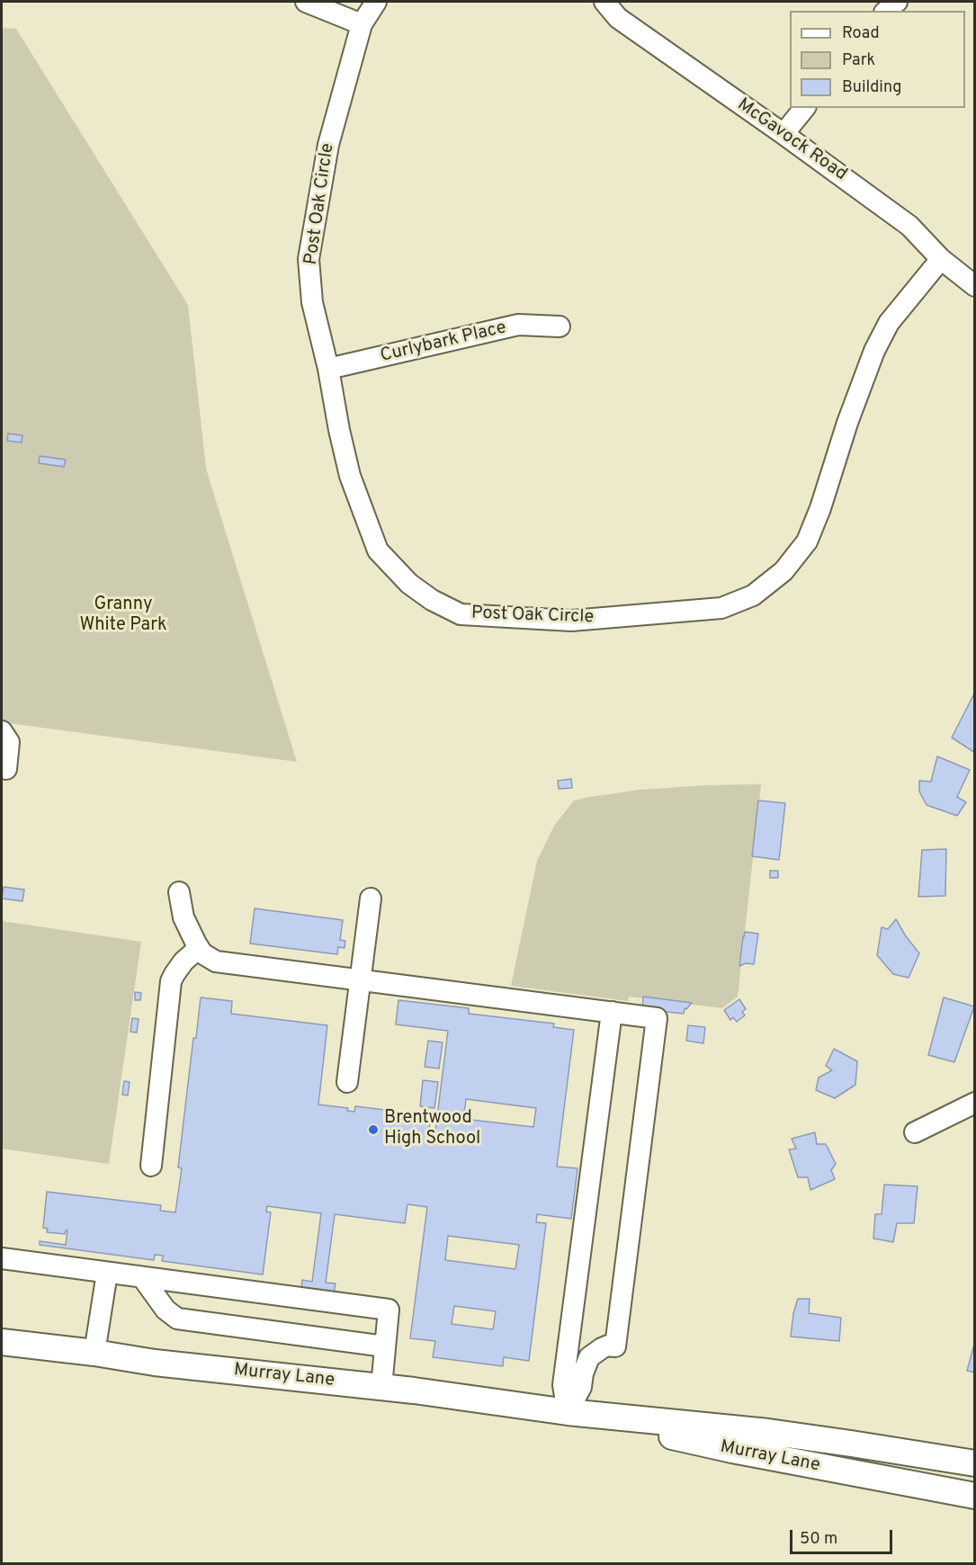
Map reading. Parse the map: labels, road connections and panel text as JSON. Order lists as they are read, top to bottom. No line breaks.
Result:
{"streets":{"main road":["Murray Lane"],"street":["McGavock Road","Post Oak Circle","Curlybark Place"]},"crossings":[["McGavock Road","Post Oak Circle"],["Post Oak Circle","Curlybark Place"]],"parks":["Granny White Park"],"places":["Brentwood High School"],"legend":["Road","Park","Building"],"scale_bar":"50 m"}
